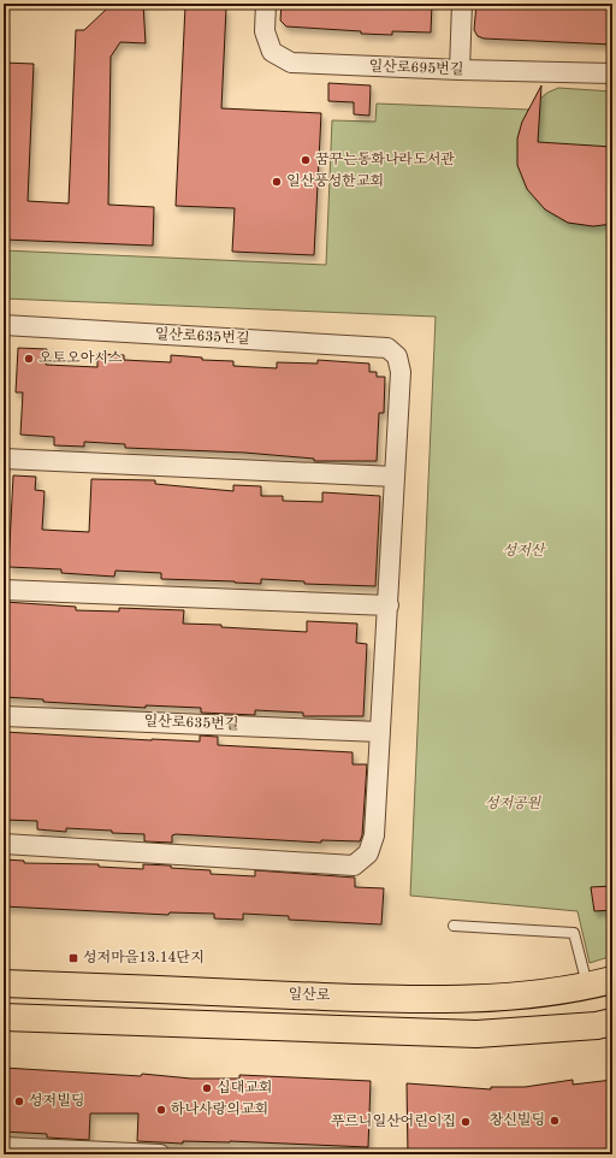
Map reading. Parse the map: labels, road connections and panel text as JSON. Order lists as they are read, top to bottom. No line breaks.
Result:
{"streets":{"main road":["일산로"],"street":["일산로695번길","일산로635번길"]},"parks":["성저산","성저공원"],"places":{"other":["꿈꾸는동화나라도서관","일산풍성한교회","오토오아시스","십대교회","성저빌딩","하나사랑의교회","창신빌딩","푸르니일산어린이집"],"transit":["성저마을13.14단지"]}}
